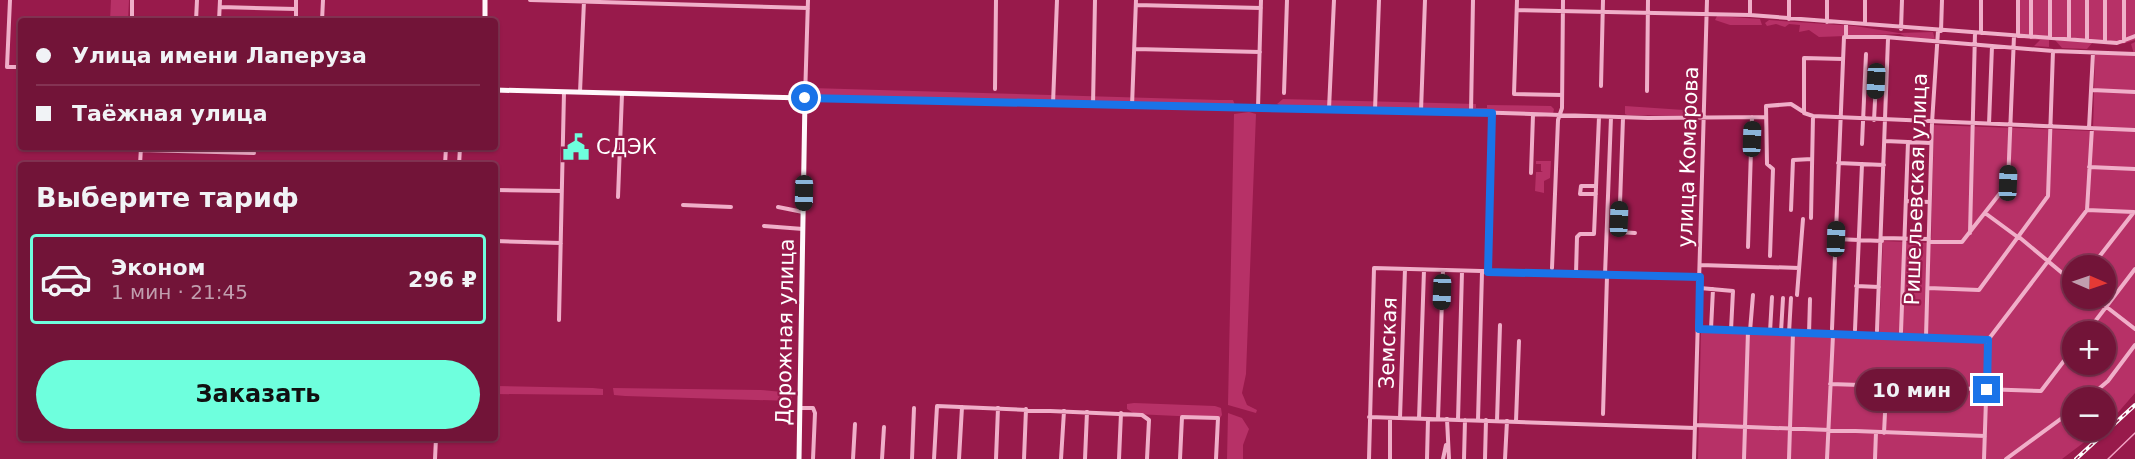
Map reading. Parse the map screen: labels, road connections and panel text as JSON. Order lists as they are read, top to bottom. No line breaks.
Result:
{"streets":{"main road":["Дорожная улица"],"street":["улица Комарова","Ришельевская улица","Земская"]},"places":{"public building":["СДЭК"]},"north":"right","page":{"banner":["Улица имени Лаперуза","Таёжная улица"],"heading":"Выберите тариф","list":[{"name":"Эконом","note":"1 мин · 21:45","value":"296 ₽"}],"map_buttons":["+","−"],"buttons":"Заказать","bubble":"10 мин"}}
